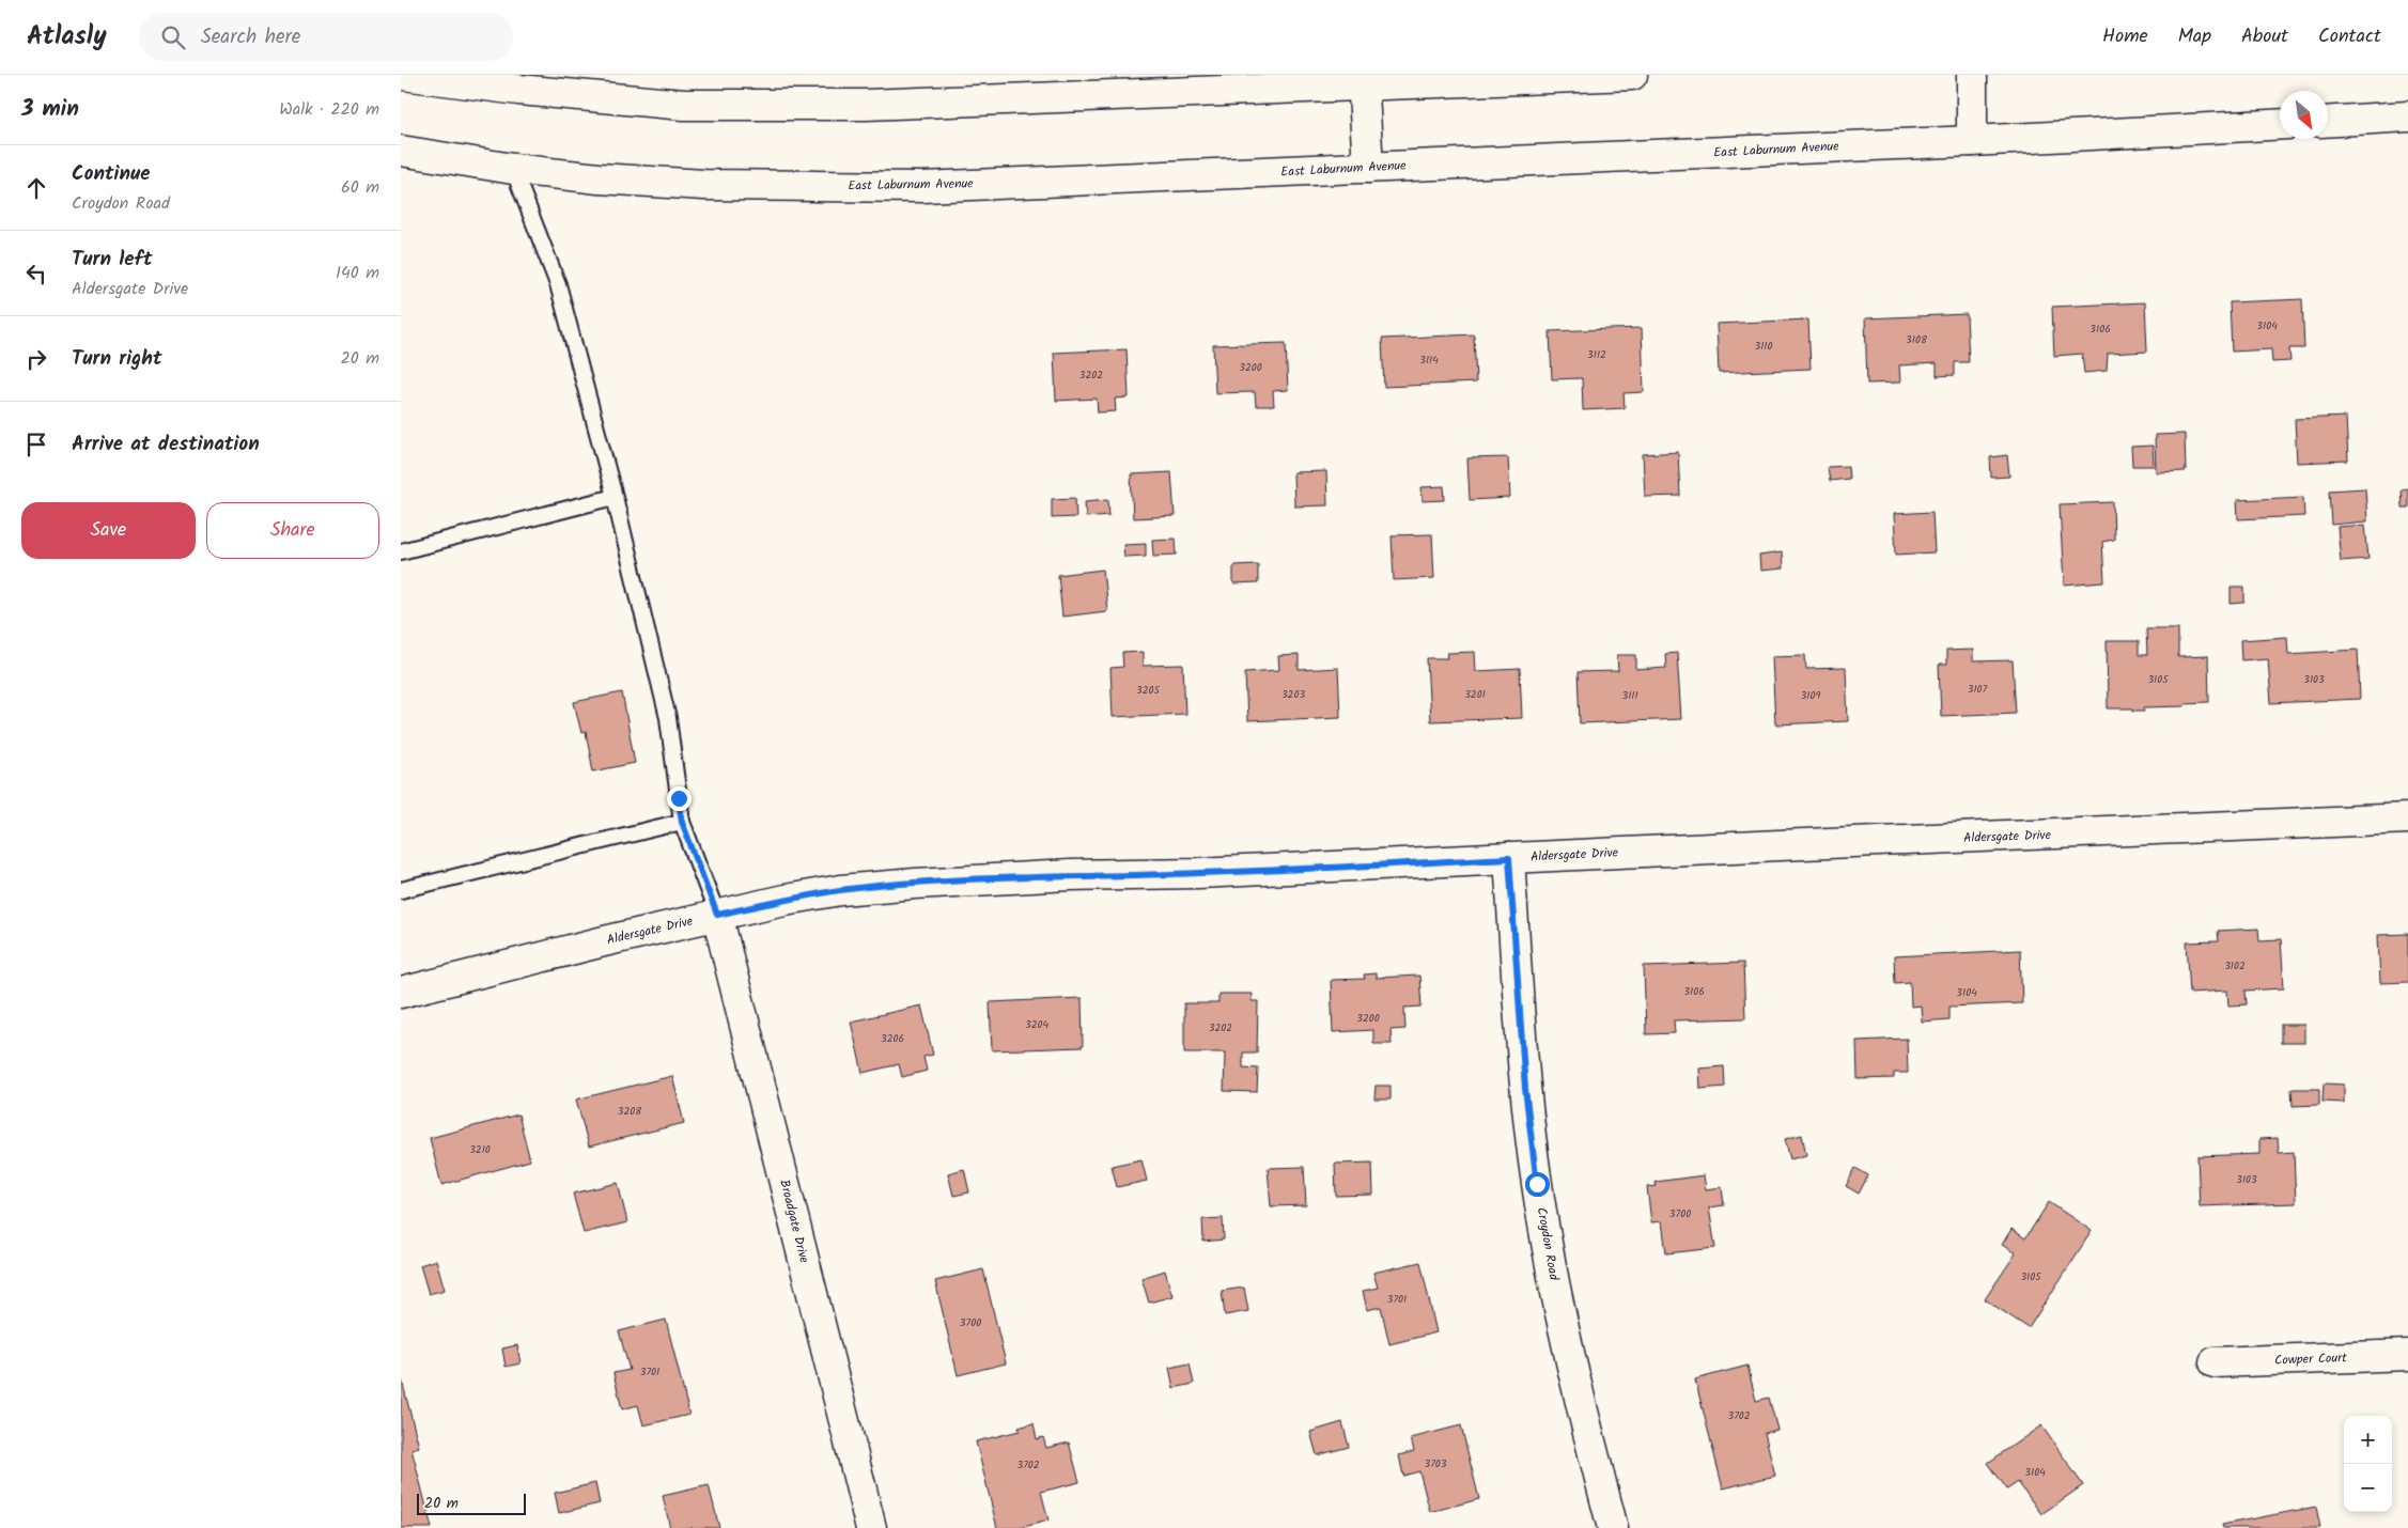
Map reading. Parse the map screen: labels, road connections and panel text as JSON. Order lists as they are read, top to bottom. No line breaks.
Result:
{"streets":{"street":["East Laburnum Avenue","Aldersgate Drive","Broadgate Drive","Croydon Road","Cowper Court"]},"crossings":[["Aldersgate Drive","Broadgate Drive"],["Aldersgate Drive","Croydon Road"]],"house_numbers":["3104","3106","3108","3110","3112","3114","3200","3202","3105","3103","3107","3205","3203","3201","3111","3109","3102","3106","3104","3200","3204","3202","3206","3208","3210","3103","3700","3105","3701","3700","3701","3702","3703","3702","3104"],"scale_bar":"20 m","north":"bottom right","page":{"header":"Atlasly","search":"Search here","nav":["Home","Map","About","Contact"],"heading":["3 min","Walk · 220 m"],"list":[["Continue","Croydon Road","60 m"],["Turn left","Aldersgate Drive","140 m"],["Turn right","20 m"],"Arrive at destination"],"buttons":["Save","Share"],"map_buttons":["+","−"],"scale":"20 m"}}
